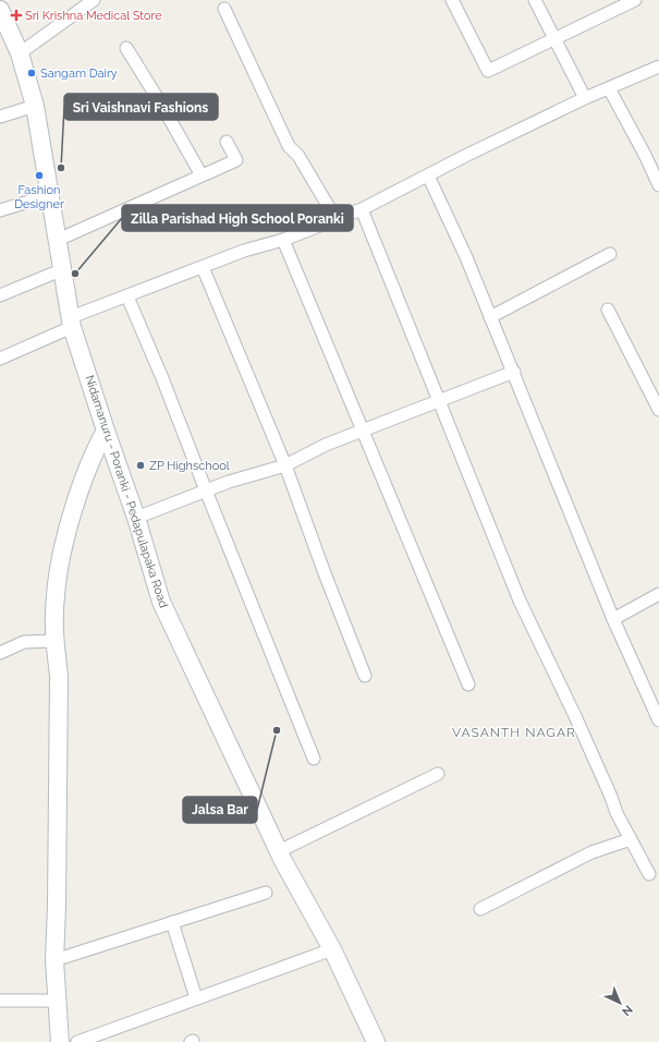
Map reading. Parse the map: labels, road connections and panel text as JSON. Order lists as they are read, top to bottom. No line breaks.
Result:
{"streets":{"main road":["Nidamanuru - Poranki - Pedapulapaka Road"]},"districts":["VASANTH NAGAR"],"places":{"health":["Sri Krishna Medical Store"],"other":["Sangam Dairy","Sri Vaishnavi Fashions","Fashion Designer","Zilla Parishad High School Poranki","ZP Highschool","Jalsa Bar"]},"north":"bottom right"}
